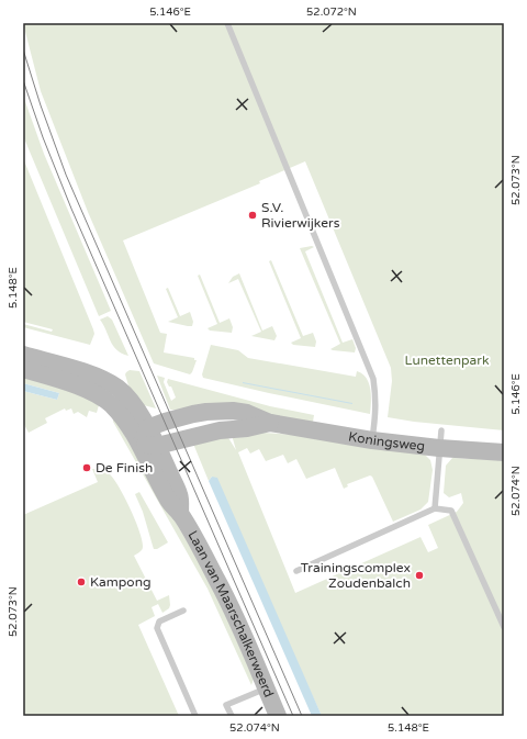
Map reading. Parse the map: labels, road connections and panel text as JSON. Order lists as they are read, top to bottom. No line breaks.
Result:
{"streets":{"main road":["Koningsweg","Laan van Maarschalkerweerd"]},"crossings":[["Koningsweg","Laan van Maarschalkerweerd"]],"parks":["Lunettenpark"],"places":["S.V. Rivierwijkers","De Finish","Trainingscomplex Zoudenbalch","Kampong"],"coordinates":["5.146°E","52.072°N","52.073°N","5.148°E","52.074°N"]}
